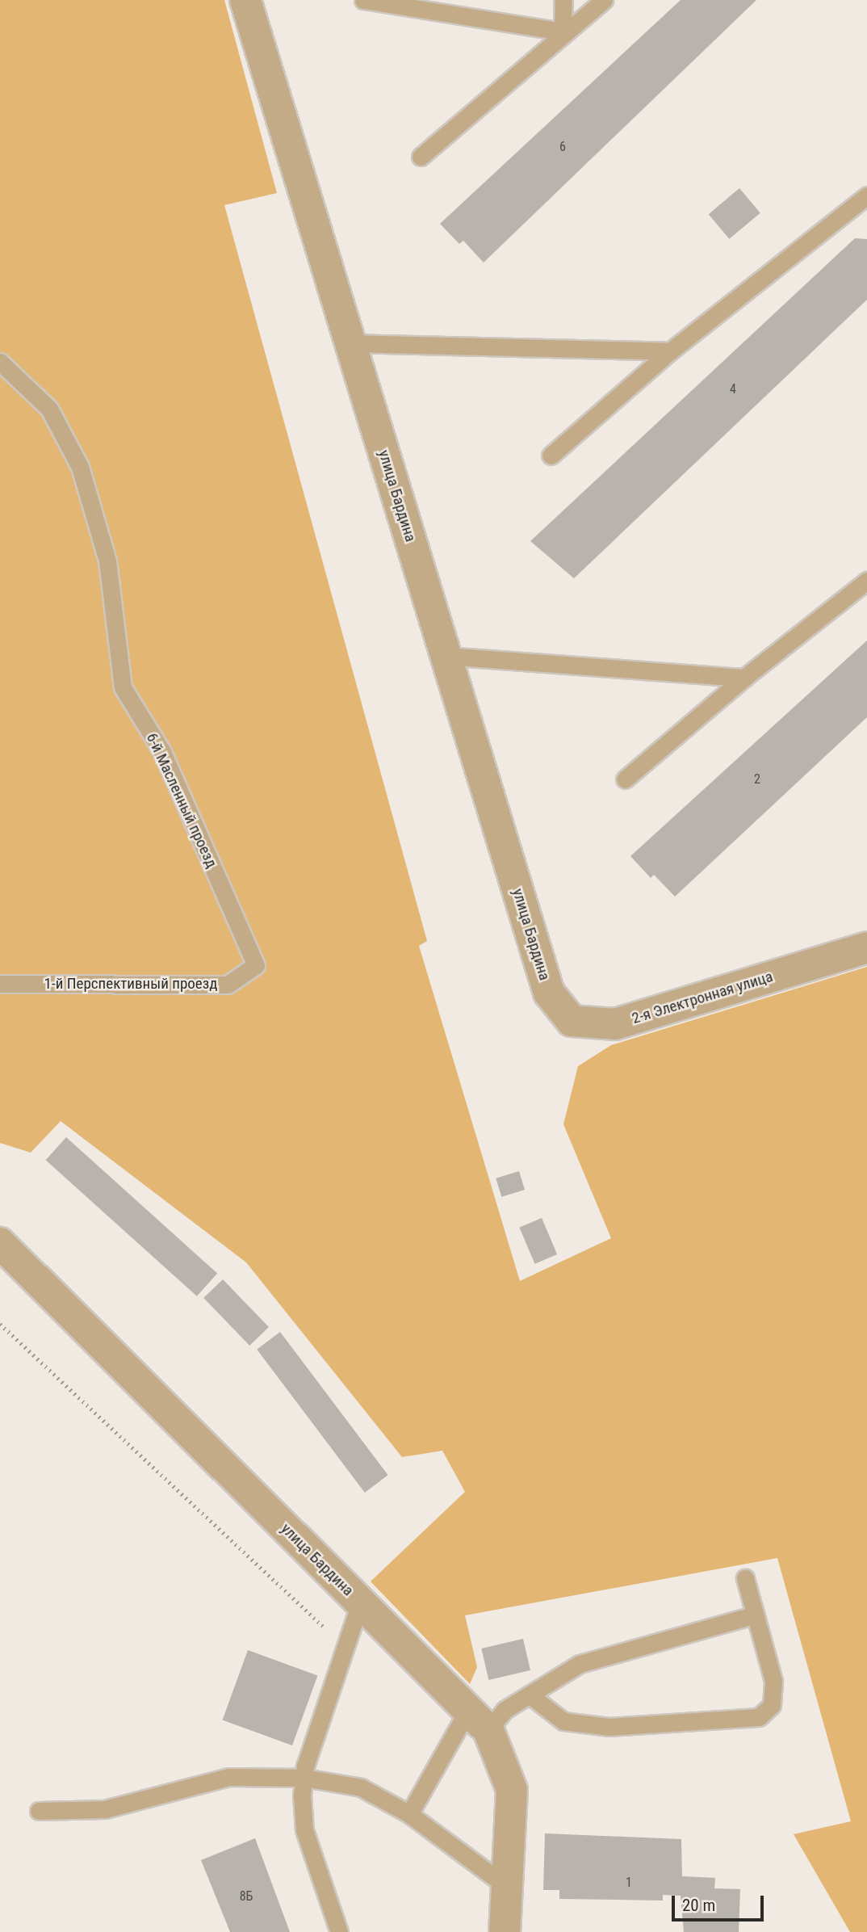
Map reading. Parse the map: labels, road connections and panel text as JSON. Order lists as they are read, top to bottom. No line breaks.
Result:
{"streets":{"street":["улица Бардина","2-я Электронная улица"],"lane":["6-й Масленный проезд","1-й Перспективный проезд"]},"crossings":[["улица Бардина","2-я Электронная улица"],["6-й Масленный проезд","1-й Перспективный проезд"]],"house_numbers":["6","4","2","1","8Б"],"scale_bar":"20 m"}
